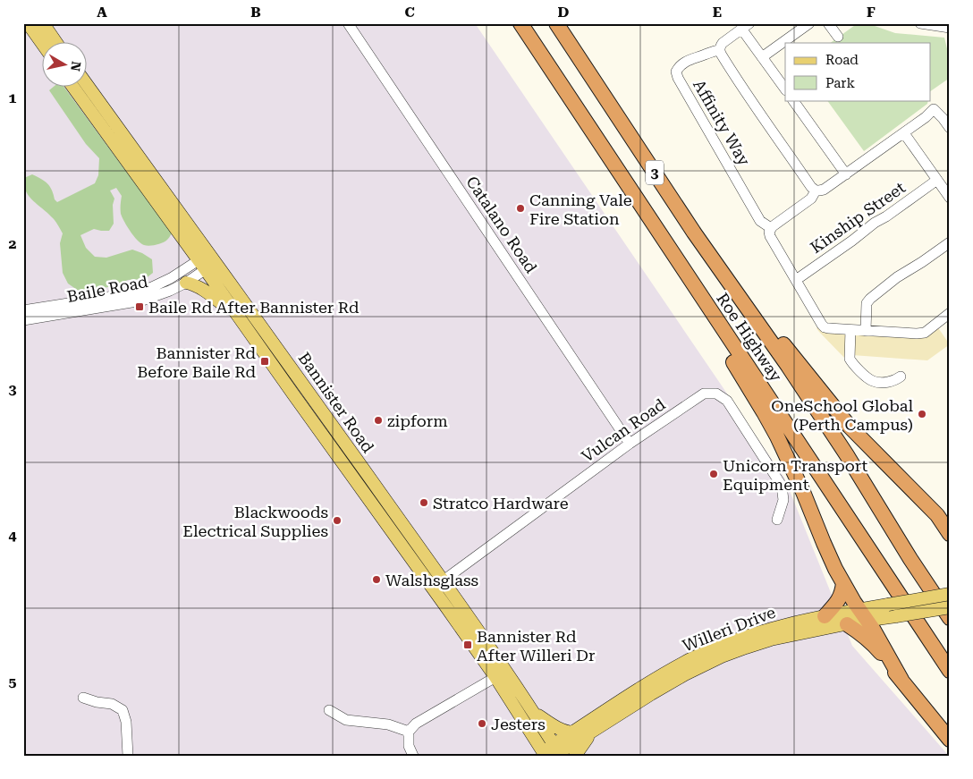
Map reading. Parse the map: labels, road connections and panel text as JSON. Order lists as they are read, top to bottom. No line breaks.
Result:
{"streets":{"highway":["3","Roe Highway"],"main road":["Bannister Road","Willeri Drive"],"street":["Affinity Way","Kinship Street","Catalano Road","Baile Road","Vulcan Road"]},"crossings":[["Catalano Road","Vulcan Road"],["Baile Road","Bannister Road"],["Bannister Road","Vulcan Road"],["Bannister Road","Willeri Drive"]],"places":{"other":["Canning Vale Fire Station","OneSchool Global (Perth Campus)","zipform","Unicorn Transport Equipment","Stratco Hardware","Blackwoods Electrical Supplies","Walshsglass","Jesters"],"transit":["Baile Rd After Bannister Rd","Bannister Rd Before Baile Rd","Bannister Rd After Willeri Dr"]},"legend":["Road","Park"],"north":"right","grid":{"columns":["A","B","C","D","E","F"],"rows":["1","2","3","4","5"]}}
